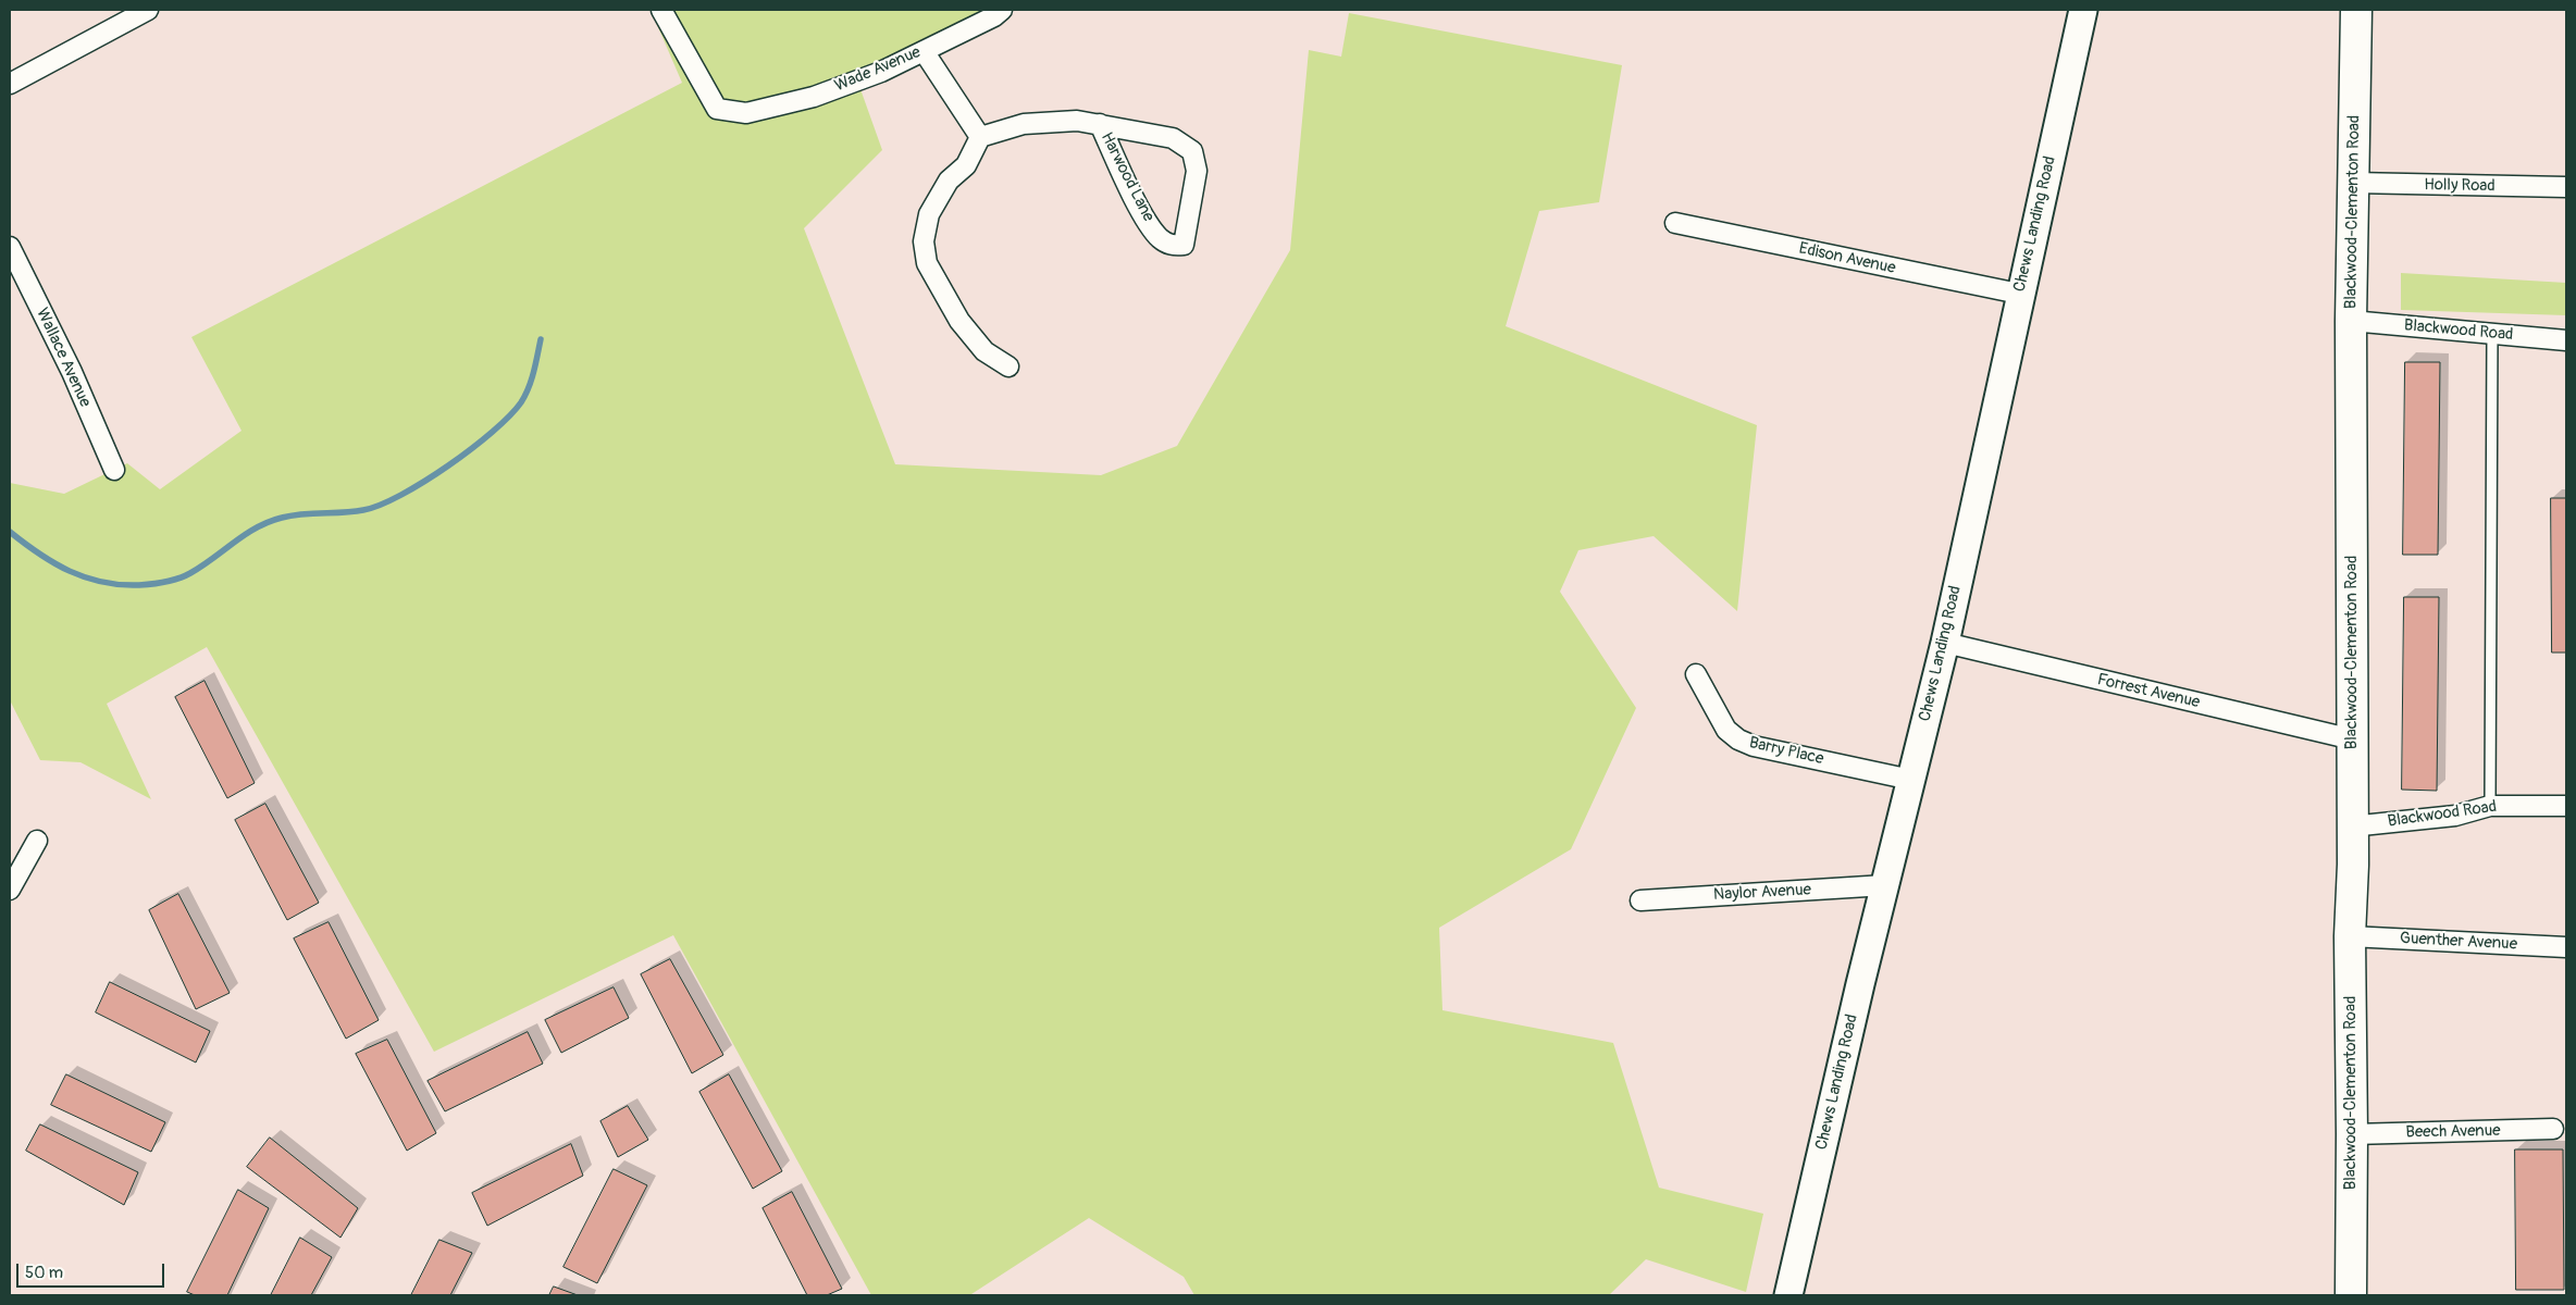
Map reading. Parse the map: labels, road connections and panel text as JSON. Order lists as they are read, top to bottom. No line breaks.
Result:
{"streets":{"main road":["Blackwood-Clementon Road"],"street":["Wade Avenue","Harwood Lane","Holly Road","Chews Landing Road","Edison Avenue","Blackwood Road","Wallace Avenue","Forrest Avenue","Barry Place","Naylor Avenue","Guenther Avenue","Beech Avenue"]},"crossings":[["Holly Road","Blackwood-Clementon Road"],["Blackwood-Clementon Road","Blackwood Road"],["Blackwood-Clementon Road","Forrest Avenue"],["Blackwood-Clementon Road","Guenther Avenue"],["Blackwood-Clementon Road","Beech Avenue"],["Chews Landing Road","Edison Avenue"],["Chews Landing Road","Forrest Avenue"],["Chews Landing Road","Barry Place"],["Chews Landing Road","Naylor Avenue"]],"scale_bar":"50 m"}
